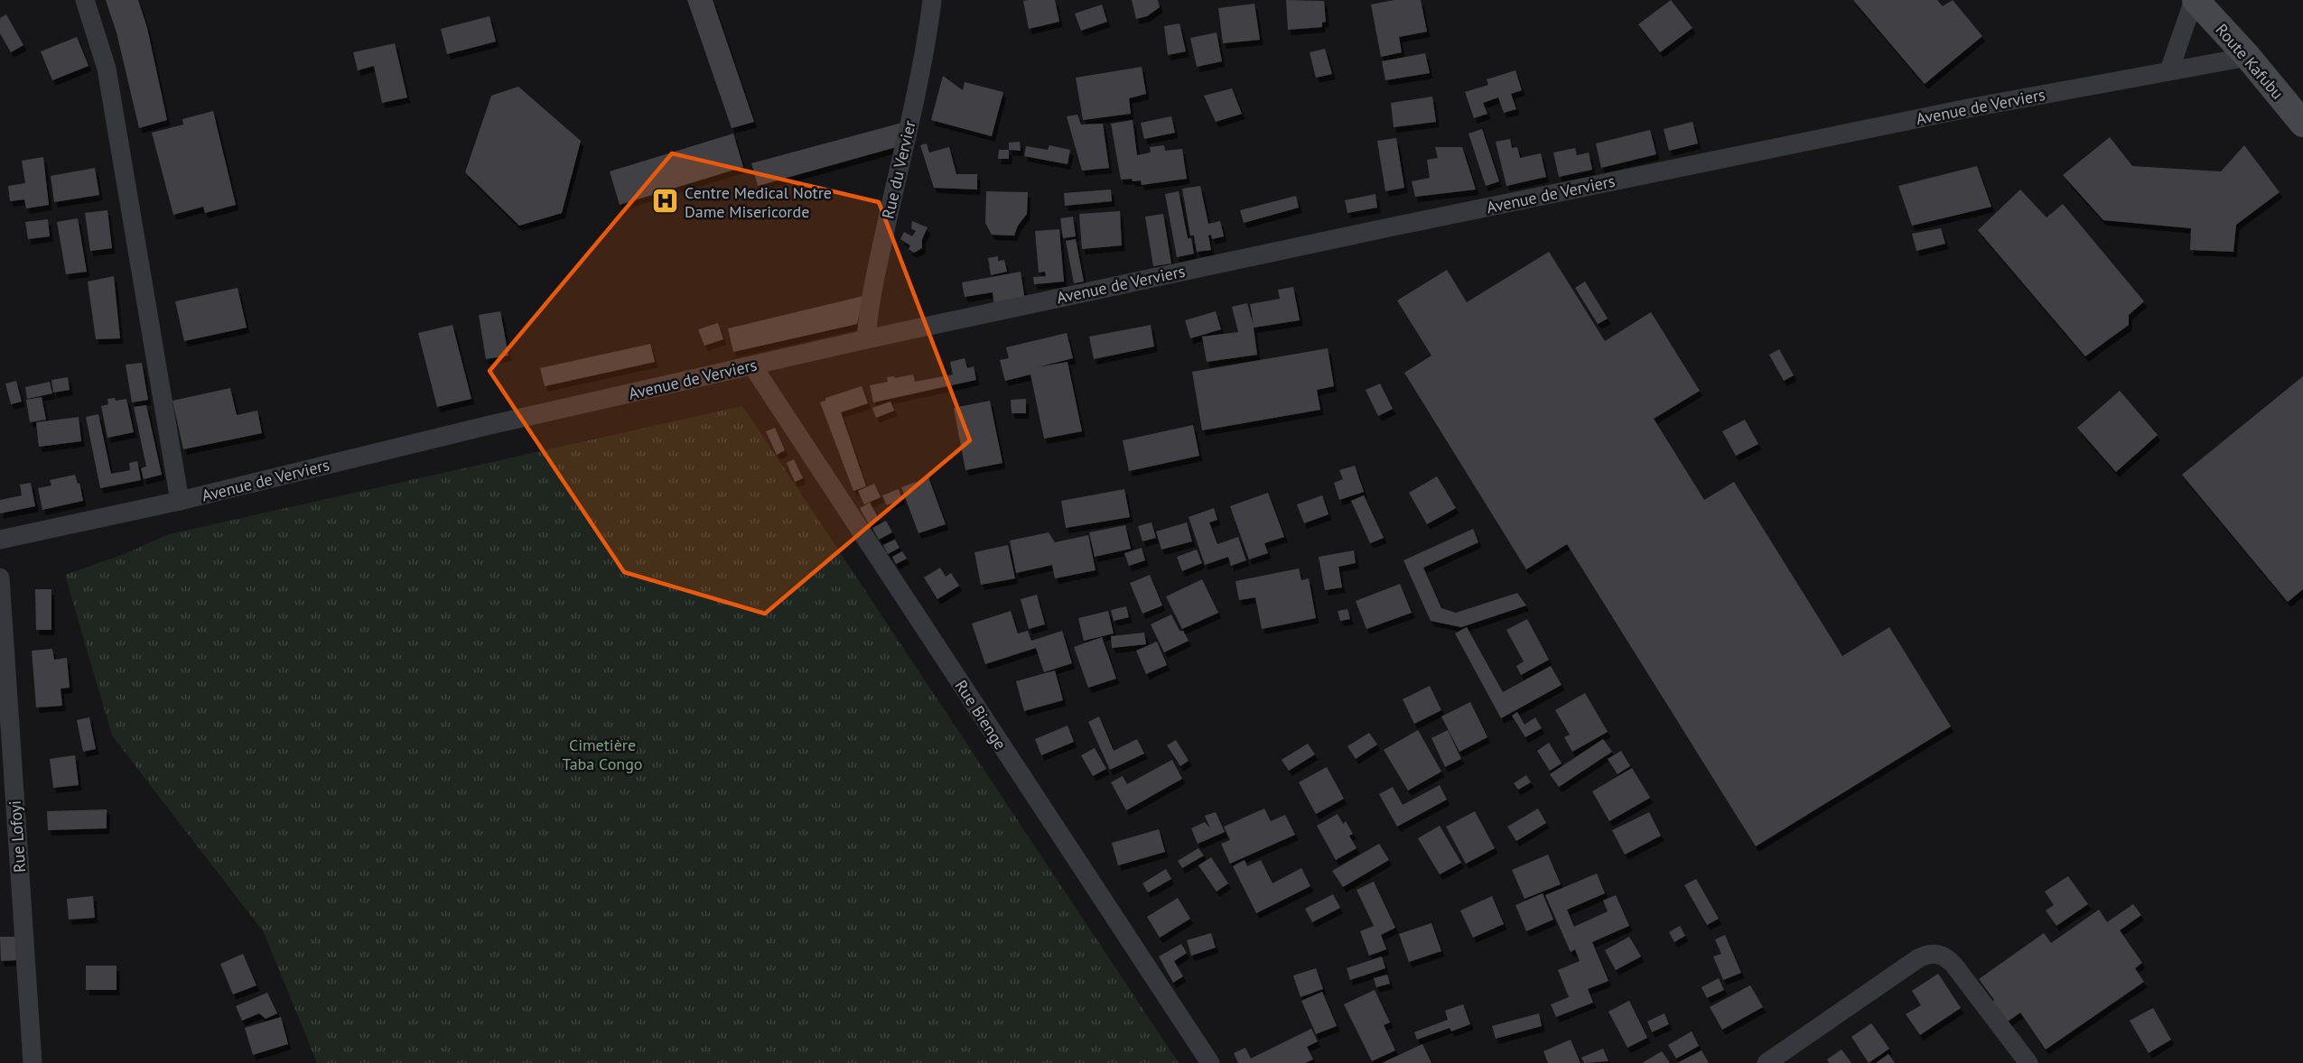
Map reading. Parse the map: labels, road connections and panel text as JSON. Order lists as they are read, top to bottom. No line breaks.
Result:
{"streets":{"main road":["Route Kafubu"],"street":["Avenue de Verviers","Rue du Vervier","Rue Bienge","Rue Lofoyi"]},"crossings":[["Route Kafubu","Avenue de Verviers"],["Avenue de Verviers","Rue du Vervier"],["Avenue de Verviers","Rue Bienge"]],"parks":["Cimetière Taba Congo"],"places":{"hospital":["Centre Medical Notre Dame Misericorde"]}}
